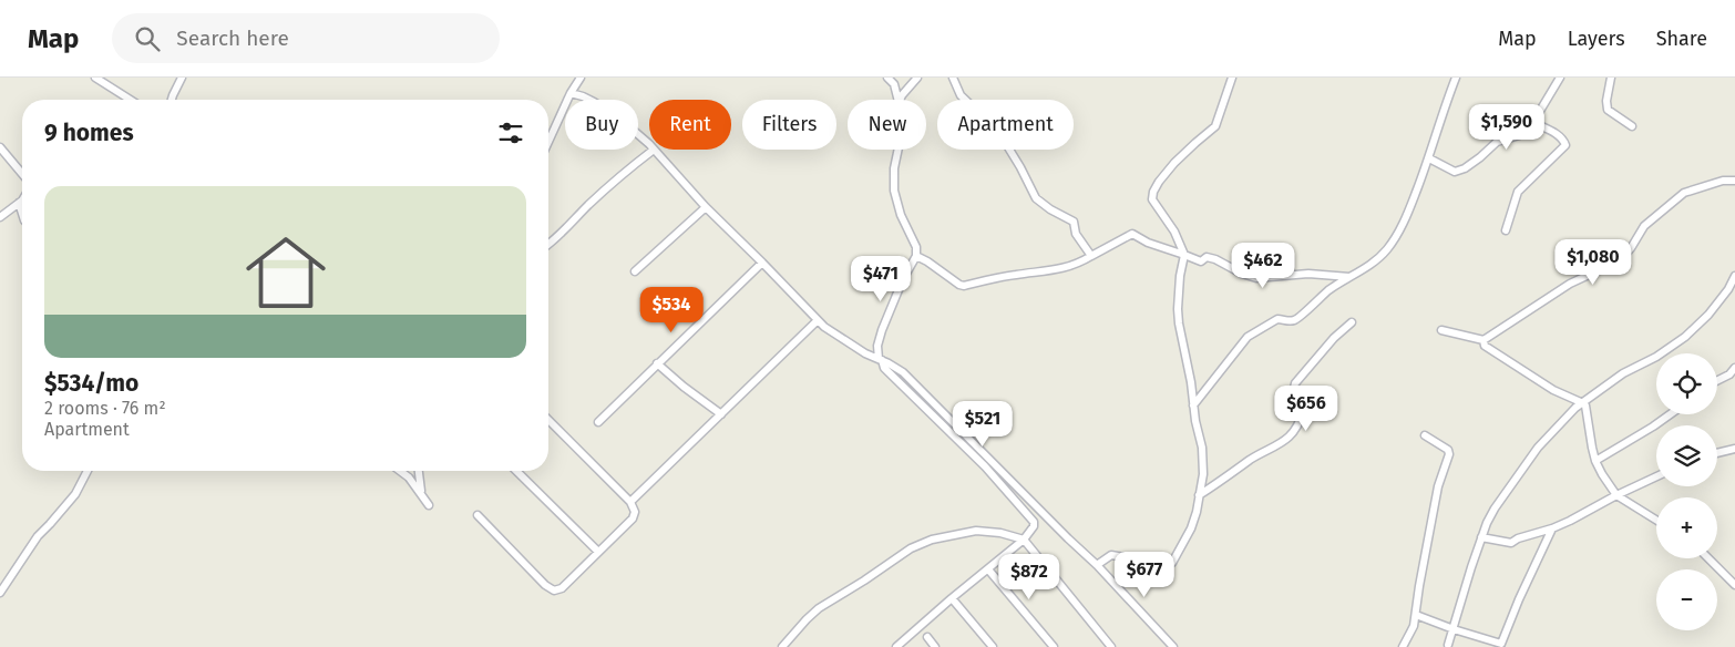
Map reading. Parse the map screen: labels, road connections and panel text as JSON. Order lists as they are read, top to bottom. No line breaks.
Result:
{"page":{"header":"Map","search":"Search here","nav":["Map","Layers","Share"],"chip":["Buy","Rent","Filters","New","Apartment"],"heading":"9 homes","price":["$1,590","$1,080","$462","$471","$534","$656","$521","$677","$872"],"list":[{"name":"$534/mo","note":"2 rooms · 76 m² · Apartment"}],"map_buttons":["+","−"]}}
